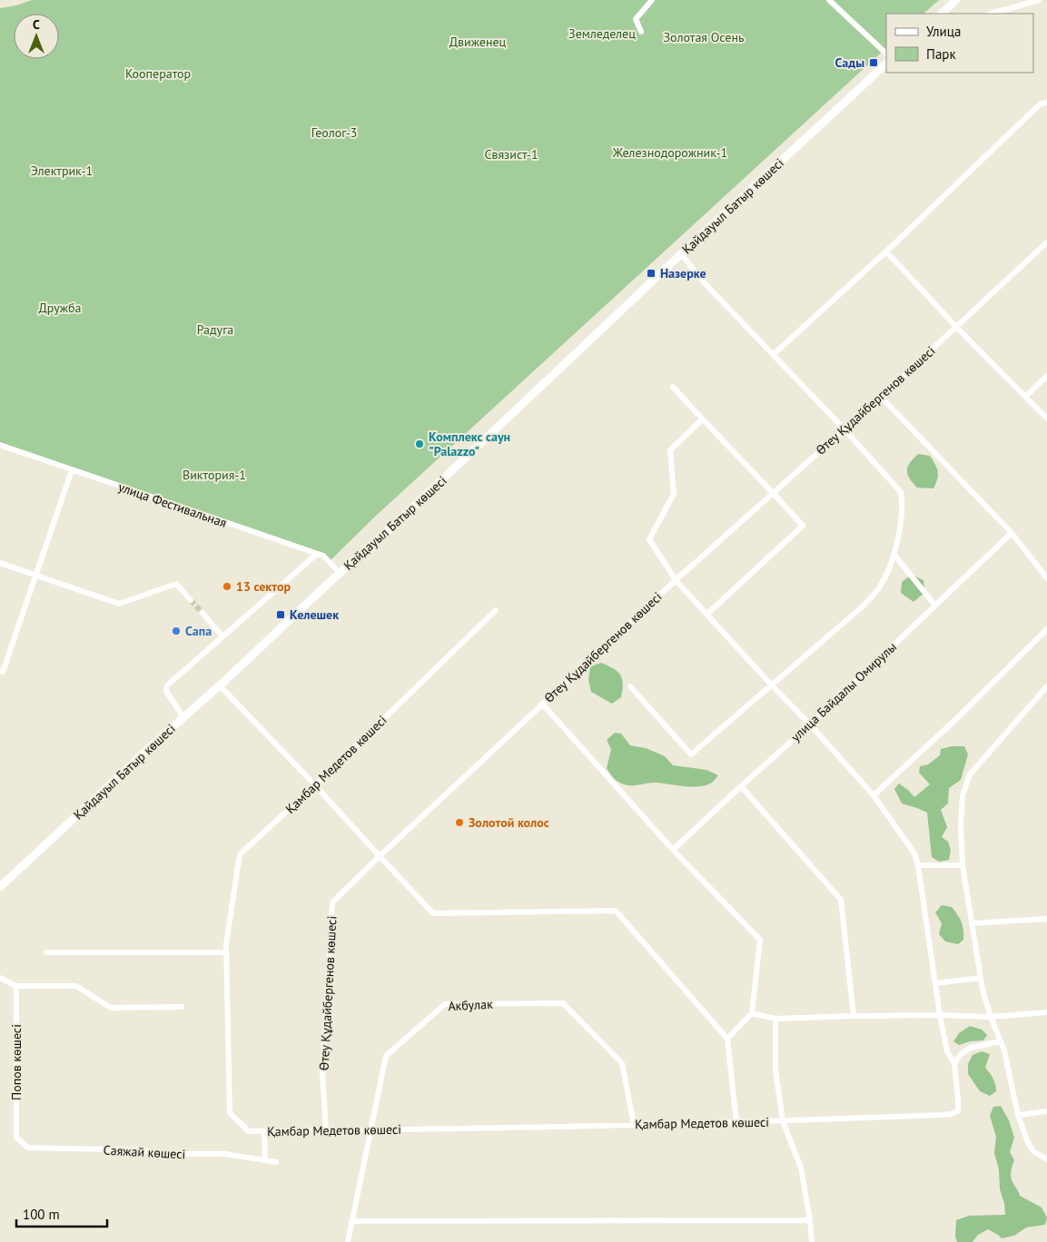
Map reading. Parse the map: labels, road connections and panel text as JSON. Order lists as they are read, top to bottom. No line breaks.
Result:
{"streets":{"street":["Қайдауыл Батыр көшесі","Өтеу Құдайбергенов көшесі","улица Фестивальная","улица Байдалы Омирулы","Қамбар Медетов көшесі","Акбулак","Попов көшесі","Саяжай көшесі"]},"crossings":[["Қайдауыл Батыр көшесі","улица Фестивальная"],["Өтеу Құдайбергенов көшесі","Қамбар Медетов көшесі"],["Қамбар Медетов көшесі","Акбулак"],["Попов көшесі","Саяжай көшесі"]],"parks":["Земледелец","Золотая Осень","Движенец","Кооператор","Геолог-3","Железнодорожник-1","Связист-1","Электрик-1","Дружба","Радуга","Виктория-1"],"places":{"transit":["Сады","Назерке","Келешек"],"other":["Комплекс саун \"Palazzo\"","13 сектор","Сапа","Золотой колос"]},"legend":["Улица","Парк"],"scale_bar":"100 m","north":"top"}
